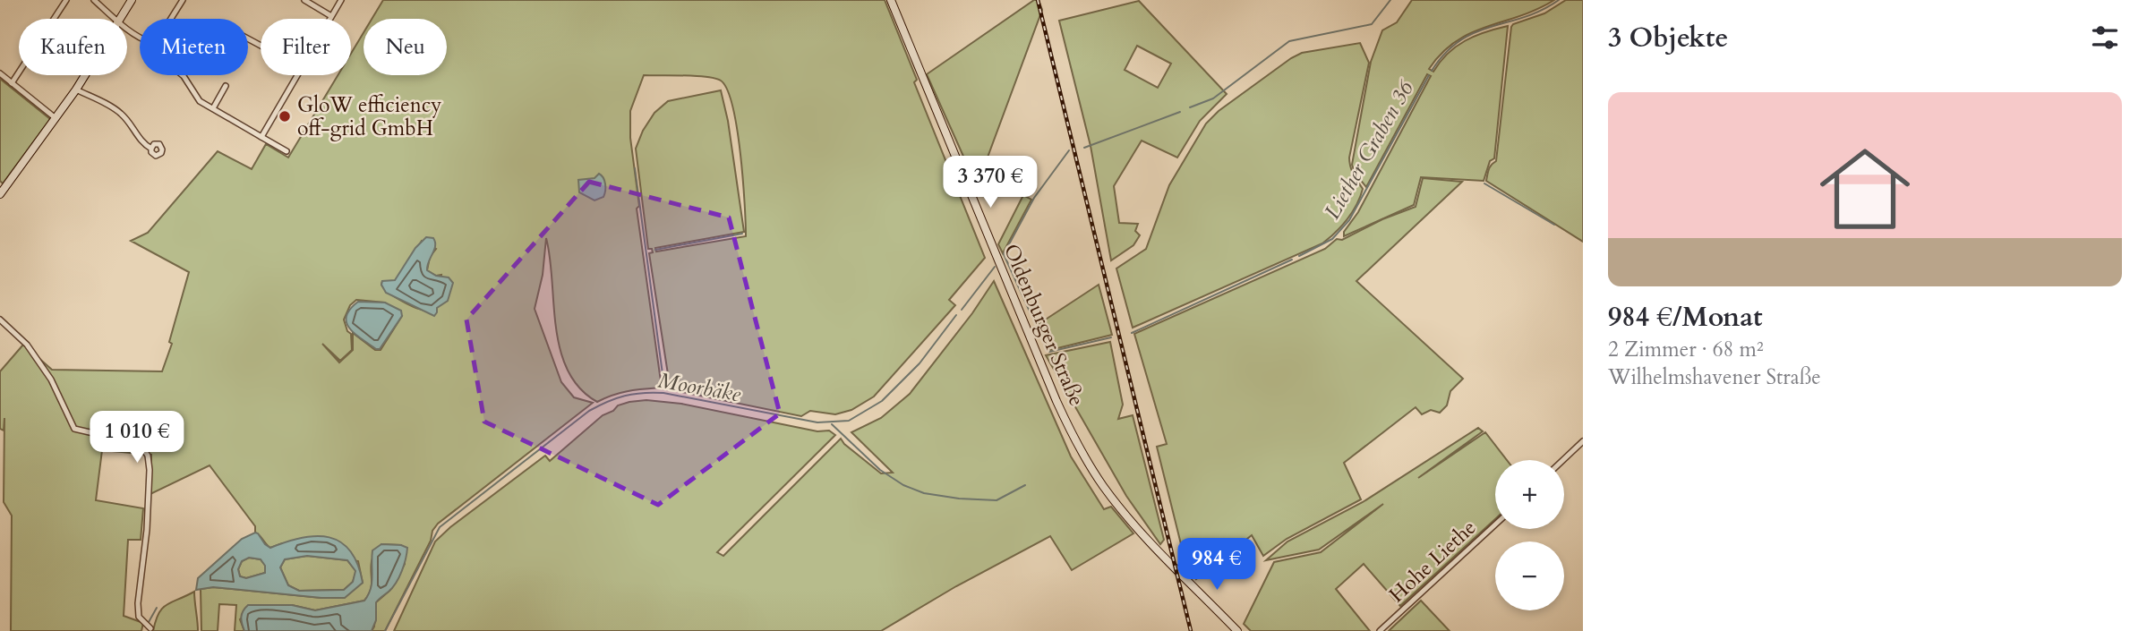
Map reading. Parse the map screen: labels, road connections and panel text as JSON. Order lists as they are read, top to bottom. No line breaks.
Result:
{"streets":{"street":["Oldenburger Straße","Hohe Liethe"]},"water":["Liether Graben 36","Moorbäke"],"places":["GloW efficiency off-grid GmbH"],"page":{"heading":"3 Objekte","chip":["Kaufen","Mieten","Filter","Neu"],"list":[{"name":"984 €/Monat","note":"2 Zimmer · 68 m² · Wilhelmshavener Straße"}],"price":["3 370 €","1 010 €","984 €"],"map_buttons":["+","−"]}}
